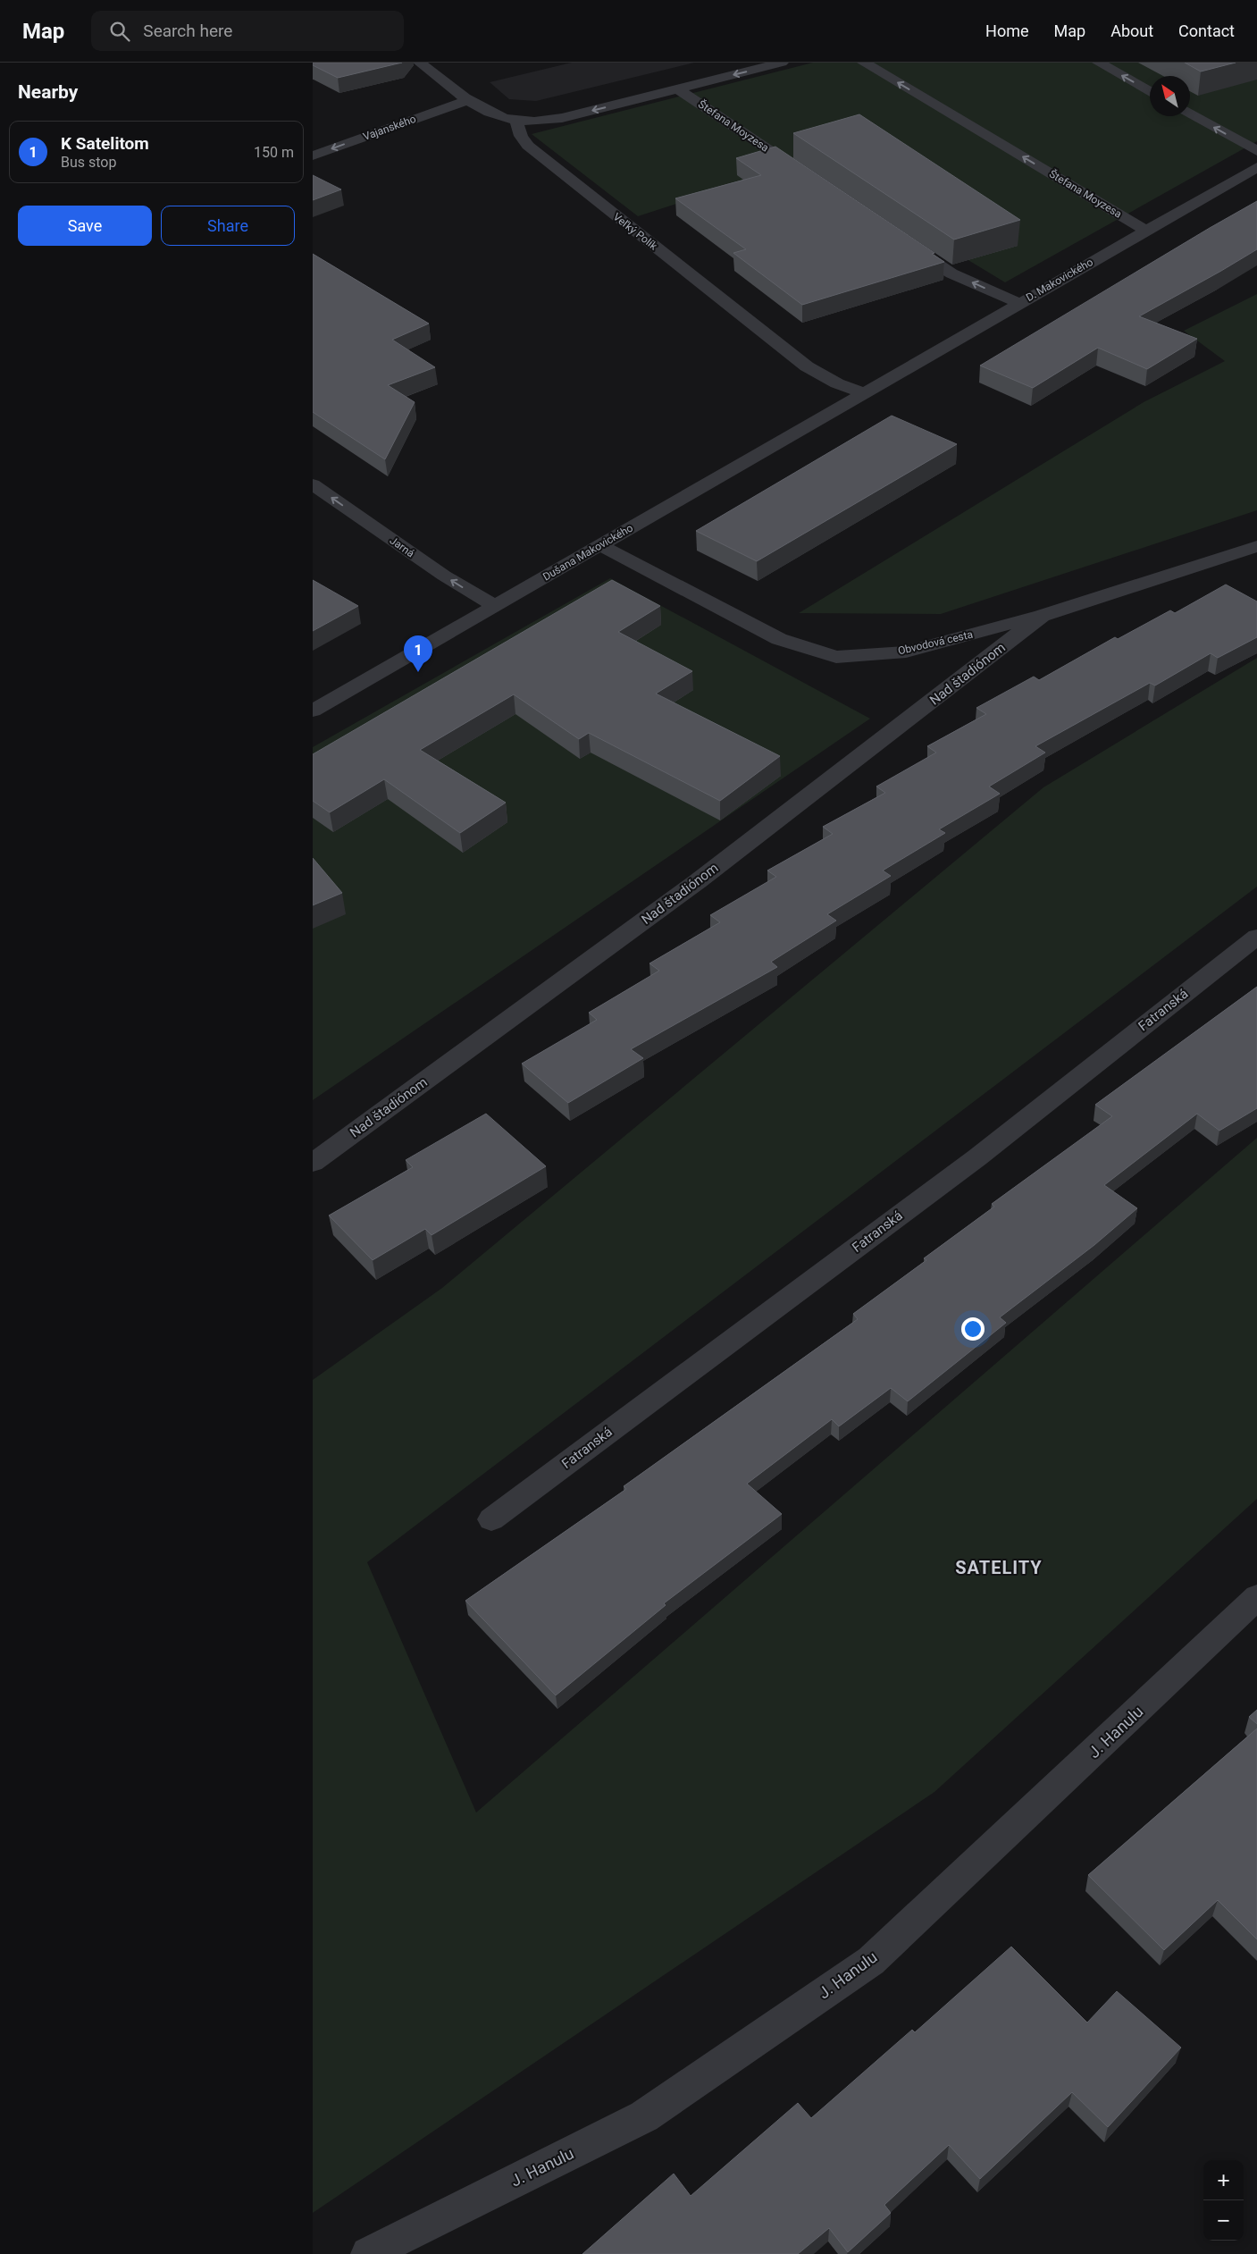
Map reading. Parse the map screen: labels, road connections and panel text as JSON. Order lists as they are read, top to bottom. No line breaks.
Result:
{"streets":{"street":["Štefana Moyzesa","Vajanského","Veľký Polík","D. Makovického","Jarná","Dušana Makovického","Obvodová cesta","Nad štadiónom","Fatranská","J. Hanulu"]},"crossings":[["Štefana Moyzesa","Veľký Polík"],["Štefana Moyzesa","D. Makovického"],["Veľký Polík","D. Makovického"],["Veľký Polík","Dušana Makovického"],["D. Makovického","Dušana Makovického"],["Jarná","Dušana Makovického"],["Dušana Makovického","Obvodová cesta"],["Obvodová cesta","Nad štadiónom"]],"one_way":["Vajanského","Jarná"],"districts":["SATELITY"],"north":"top left","page":{"header":"Map","search":"Search here","nav":["Home","Map","About","Contact"],"heading":"Nearby","list":[{"mark":"1","name":"K Satelitom","note":"Bus stop","value":"150 m"}],"buttons":["Save","Share"],"pins":"1","map_buttons":["+","−"]}}
